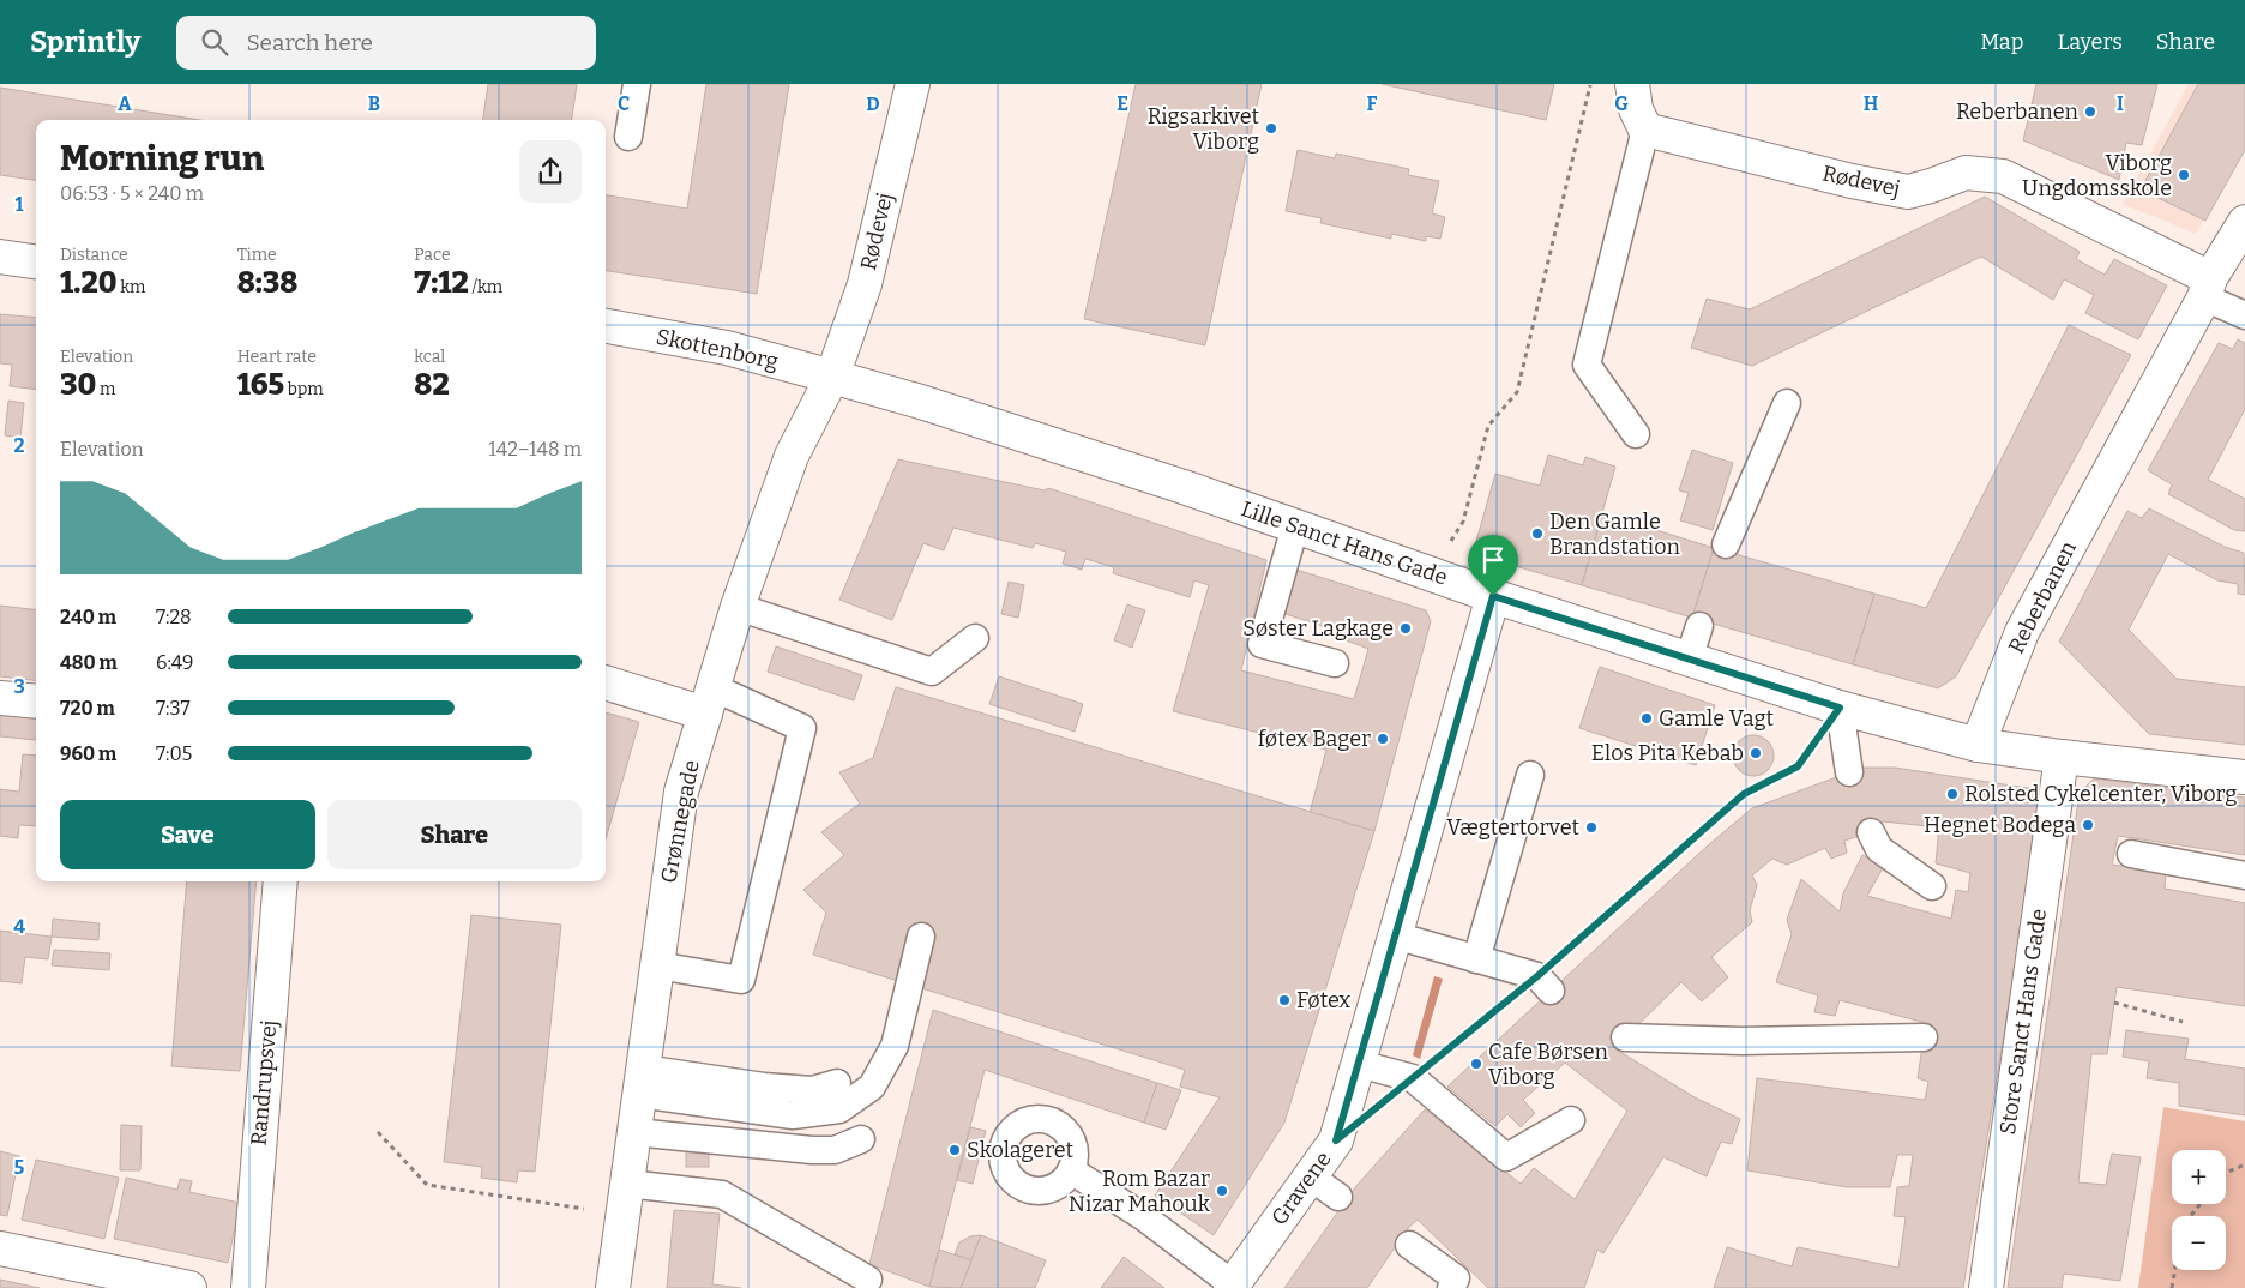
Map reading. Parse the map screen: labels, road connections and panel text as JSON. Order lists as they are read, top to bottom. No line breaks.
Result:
{"streets":{"street":["Rødevej","Skottenborg","Lille Sanct Hans Gade","Reberbanen","Grønnegade","Store Sanct Hans Gade","Randrupsvej","Gravene"]},"crossings":[["Rødevej","Skottenborg"],["Rødevej","Lille Sanct Hans Gade"],["Rødevej","Reberbanen"],["Rødevej","Grønnegade"],["Skottenborg","Lille Sanct Hans Gade"],["Skottenborg","Grønnegade"],["Lille Sanct Hans Gade","Reberbanen"],["Lille Sanct Hans Gade","Grønnegade"],["Lille Sanct Hans Gade","Store Sanct Hans Gade"],["Lille Sanct Hans Gade","Gravene"]],"places":["Reberbanen","Rigsarkivet Viborg","Viborg Ungdomsskole","Den Gamle Brandstation","Søster Lagkage","Gamle Vagt","føtex Bager","Elos Pita Kebab","Rolsted Cykelcenter, Viborg","Hegnet Bodega","Vægtertorvet","Føtex","Cafe Børsen Viborg","Skolageret","Rom Bazar Nizar Mahouk"],"page":{"header":"Sprintly","search":"Search here","nav":["Map","Layers","Share"],"heading":["Morning run","06:53 · 5 × 240 m"],"stats":[["Distance","1.20 km"],["Time","8:38"],["Pace","7:12 /km"],["Elevation","30 m"],["Heart rate","165 bpm"],["kcal","82"]],"chart":["Elevation","142–148 m"],"list":[{"name":"240 m","note":"7:28"},{"name":"480 m","note":"6:49"},{"name":"720 m","note":"7:37"},{"name":"960 m","note":"7:05"}],"buttons":["Save","Share"],"map_buttons":["+","−"]},"grid":{"columns":["A","B","C","D","E","F","G","H","I"],"rows":["1","2","3","4","5"]}}
